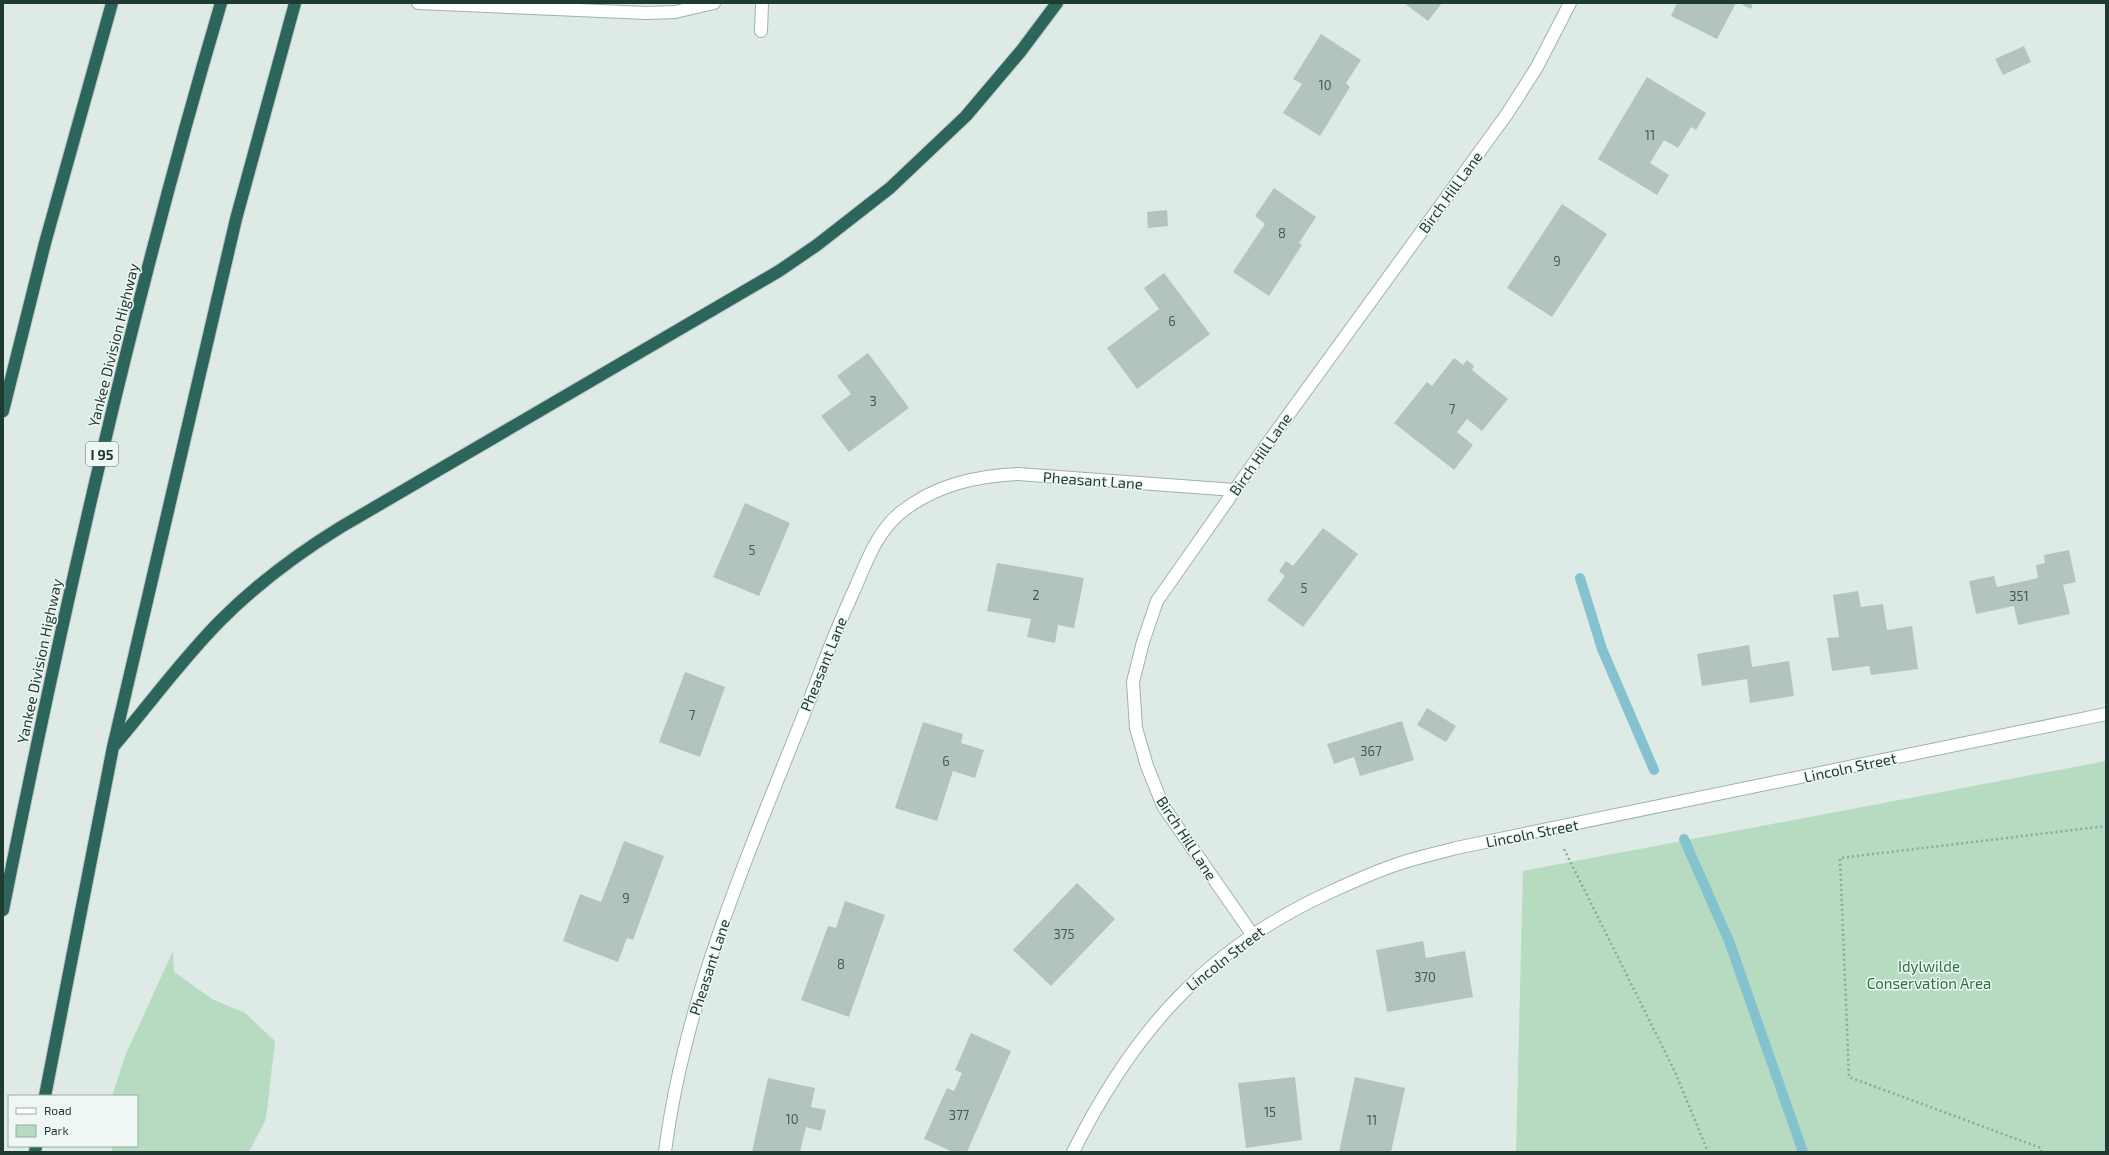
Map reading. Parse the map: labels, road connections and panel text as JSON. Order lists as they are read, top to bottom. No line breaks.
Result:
{"streets":{"highway":["Yankee Division Highway","I 95"],"street":["Birch Hill Lane","Pheasant Lane","Lincoln Street"]},"crossings":[["Birch Hill Lane","Pheasant Lane"],["Birch Hill Lane","Lincoln Street"]],"parks":["Idylwilde Conservation Area"],"house_numbers":["10","11","8","9","6","3","7","5","5","2","351","7","367","6","9","375","8","370","15","377","10","11"],"legend":["Road","Park"]}
